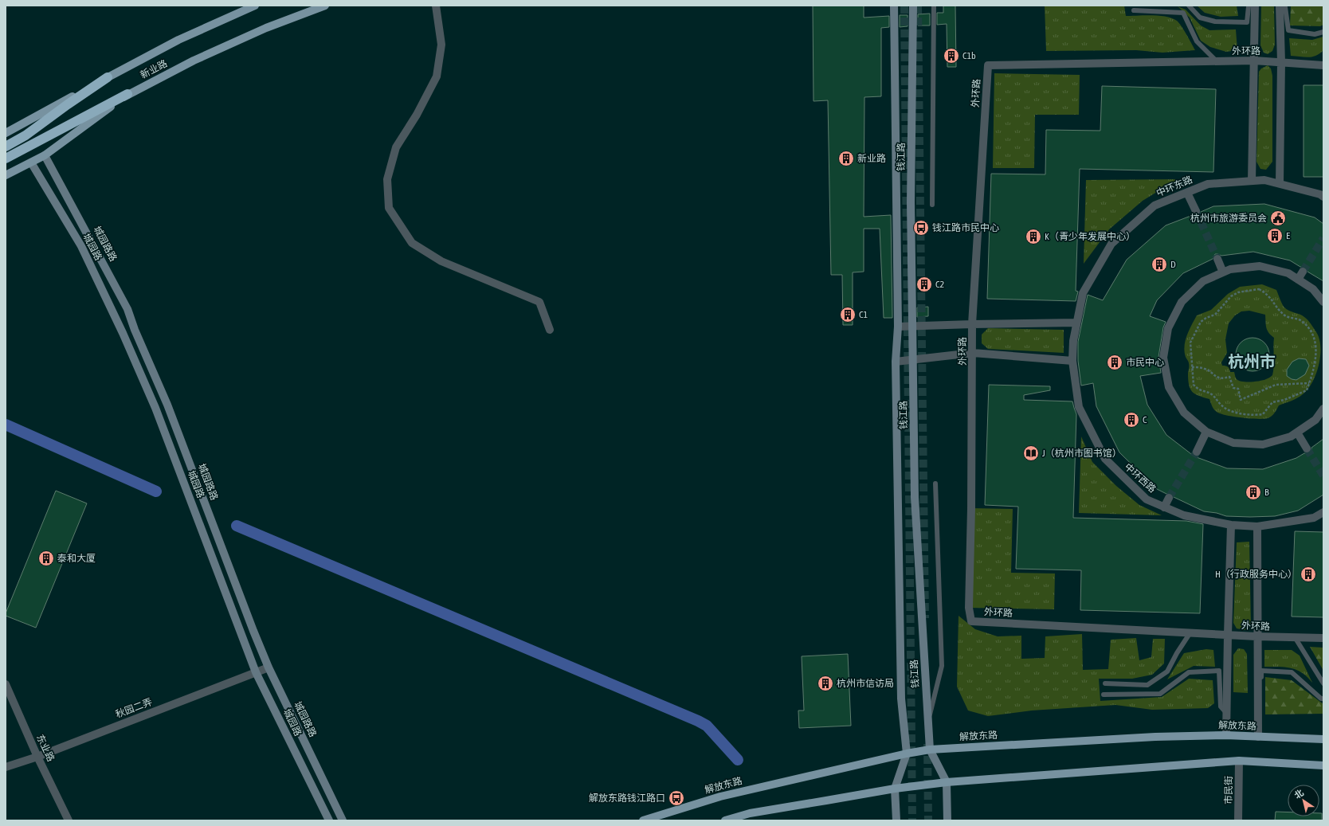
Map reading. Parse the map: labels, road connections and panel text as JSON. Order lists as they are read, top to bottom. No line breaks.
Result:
{"streets":{"main road":["新业路","钱江路","城园路路","城园路","解放东路"],"street":["外环路","中环东路","中环西路","秋园二弄","东业路","市民街"]},"crossings":[["新业路","城园路路"],["新业路","城园路"],["钱江路","解放东路"],["中环东路","中环西路"],["城园路路","秋园二弄"],["城园路","秋园二弄"],["秋园二弄","东业路"]],"districts":["杭州市"],"places":{"building":["C1b","新业路","E","K（青少年发展中心）","D","C2","C1","市民中心","C","B","泰和大厦","H（行政服务中心）","杭州市信访局"],"public building":["杭州市旅游委员会"],"bus stop":["钱江路市民中心","解放东路钱江路口"],"library":["J（杭州市图书馆）"]},"north":"top left"}
